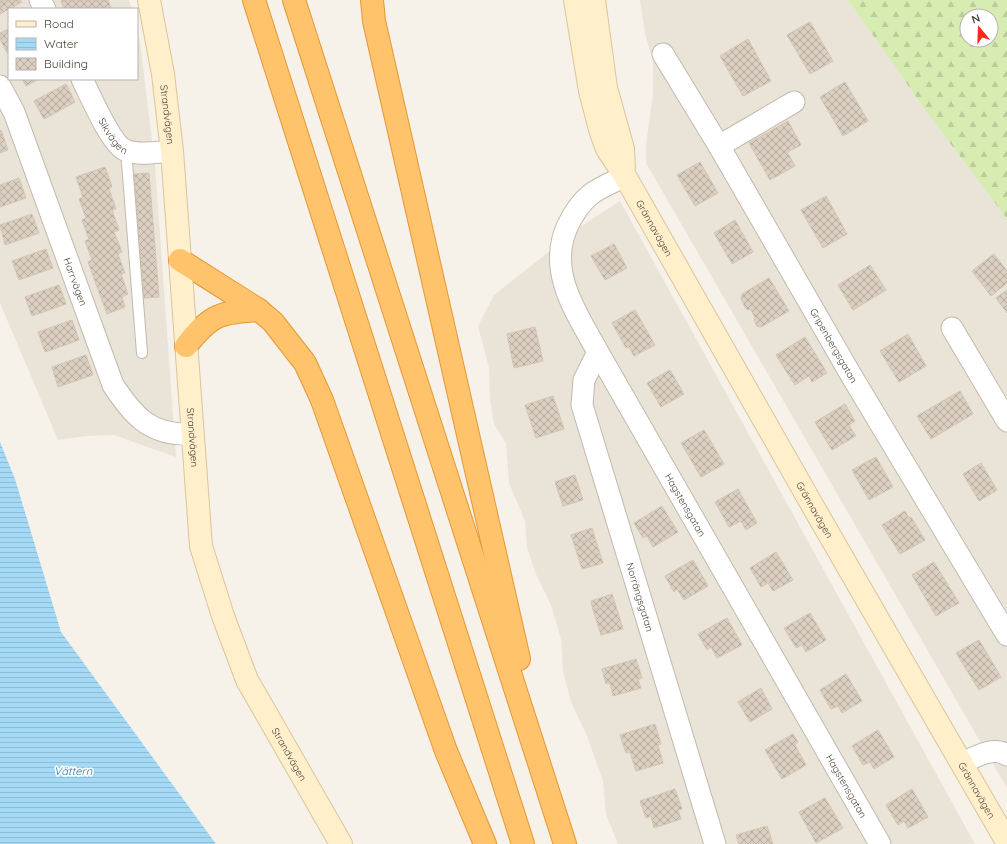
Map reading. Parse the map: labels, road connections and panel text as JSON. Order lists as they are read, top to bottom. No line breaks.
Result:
{"streets":{"main road":["Strandvägen","Grännavägen"],"street":["Sikvägen","Harrvägen","Gripenbergsgatan","Hagstensgatan","Norrängsgatan"]},"crossings":[["Strandvägen","Sikvägen"],["Strandvägen","Harrvägen"],["Grännavägen","Hagstensgatan"],["Hagstensgatan","Norrängsgatan"]],"water":["Vättern"],"legend":["Road","Water","Building"],"north":"top"}
